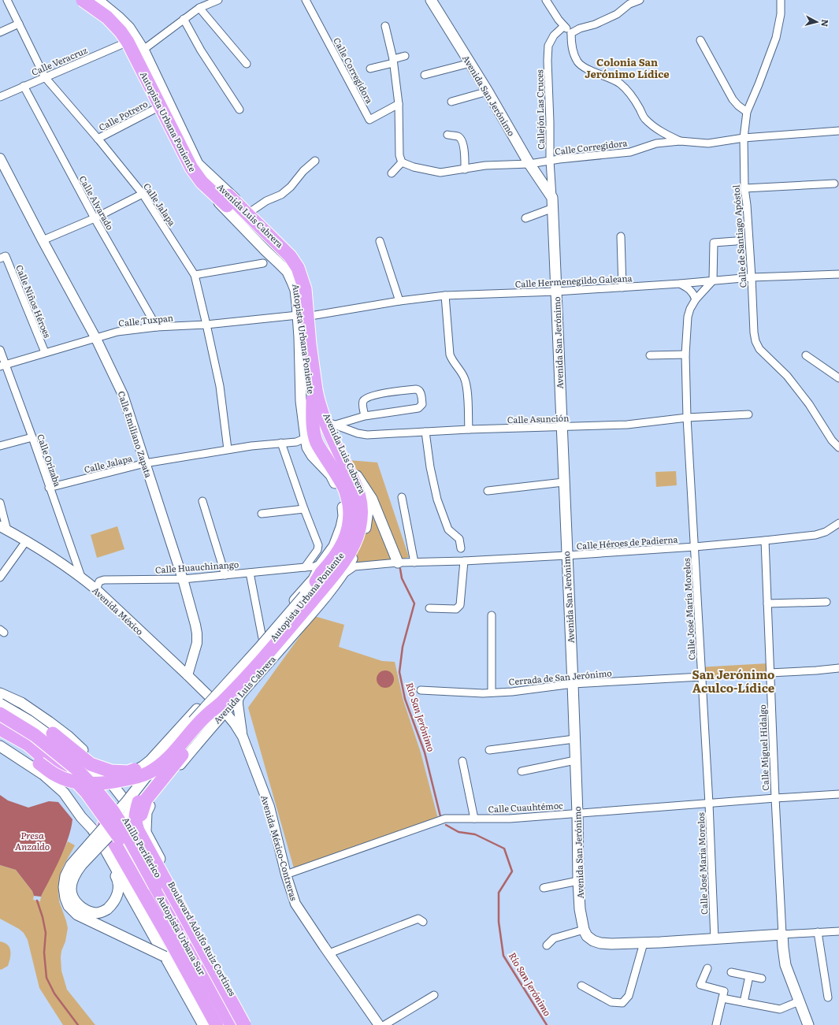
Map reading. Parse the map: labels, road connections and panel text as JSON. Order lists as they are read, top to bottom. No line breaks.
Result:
{"streets":{"highway":["Autopista Urbana Poniente","Anillo Periférico","Autopista Urbana Sur"],"main road":["Avenida San Jerónimo","Avenida Luis Cabrera","Boulevard Adolfo Ruiz Cortines"],"street":["Calle Veracruz","Calle Corregidora","Callejón Las Cruces","Calle Potrero","Calle Alvarado","Calle Jalapa","Calle de Santiago Apóstol","Calle Hermenegildo Galeana","Calle Niños Héroes","Calle Tuxpan","Calle Asunción","Calle Emiliano Zapata","Calle Orizaba","Calle Héroes de Padierna","Calle Huauchinango","Calle José María Morelos","Avenida México","Cerrada de San Jerónimo","Calle Miguel Hidalgo","Calle Cuauhtémoc","Avenida México-Contreras"]},"crossings":[["Calle Veracruz","Calle Alvarado"],["Calle Veracruz","Calle Jalapa"],["Calle Veracruz","Avenida Luis Cabrera"],["Calle Corregidora","Avenida San Jerónimo"],["Calle Corregidora","Callejón Las Cruces"],["Calle Corregidora","Calle de Santiago Apóstol"],["Avenida San Jerónimo","Callejón Las Cruces"],["Avenida San Jerónimo","Calle Hermenegildo Galeana"],["Avenida San Jerónimo","Calle Asunción"],["Avenida San Jerónimo","Calle Héroes de Padierna"],["Avenida San Jerónimo","Cerrada de San Jerónimo"],["Avenida San Jerónimo","Calle Cuauhtémoc"],["Calle Potrero","Calle Jalapa"],["Calle Potrero","Avenida Luis Cabrera"],["Autopista Urbana Poniente","Avenida Luis Cabrera"],["Autopista Urbana Poniente","Avenida México"],["Autopista Urbana Poniente","Avenida México-Contreras"],["Calle Alvarado","Calle Tuxpan"],["Calle Jalapa","Avenida Luis Cabrera"],["Calle Jalapa","Calle Tuxpan"],["Calle Jalapa","Calle Emiliano Zapata"],["Calle Jalapa","Calle Orizaba"],["Avenida Luis Cabrera","Calle Hermenegildo Galeana"],["Avenida Luis Cabrera","Calle Tuxpan"],["Avenida Luis Cabrera","Calle Asunción"],["Avenida Luis Cabrera","Calle Héroes de Padierna"],["Avenida Luis Cabrera","Calle Huauchinango"],["Avenida Luis Cabrera","Avenida México"],["Avenida Luis Cabrera","Avenida México-Contreras"],["Avenida Luis Cabrera","Boulevard Adolfo Ruiz Cortines"],["Calle de Santiago Apóstol","Calle Hermenegildo Galeana"],["Calle Hermenegildo Galeana","Calle José María Morelos"],["Calle Niños Héroes","Calle Tuxpan"],["Calle Tuxpan","Calle Emiliano Zapata"],["Calle Tuxpan","Calle Orizaba"],["Calle Asunción","Calle José María Morelos"],["Calle Emiliano Zapata","Calle Huauchinango"],["Calle Emiliano Zapata","Avenida México"],["Calle Orizaba","Avenida México"],["Calle Héroes de Padierna","Calle José María Morelos"],["Calle Héroes de Padierna","Calle Miguel Hidalgo"],["Calle Huauchinango","Avenida México"],["Calle José María Morelos","Cerrada de San Jerónimo"],["Calle José María Morelos","Calle Cuauhtémoc"],["Avenida México","Avenida México-Contreras"],["Calle Miguel Hidalgo","Calle Cuauhtémoc"],["Calle Cuauhtémoc","Avenida México-Contreras"]],"districts":["Colonia San Jerónimo Lídice","San Jerónimo Aculco-Lídice"],"water":["Río San Jerónimo","Presa Anzaldo"],"north":"right"}
